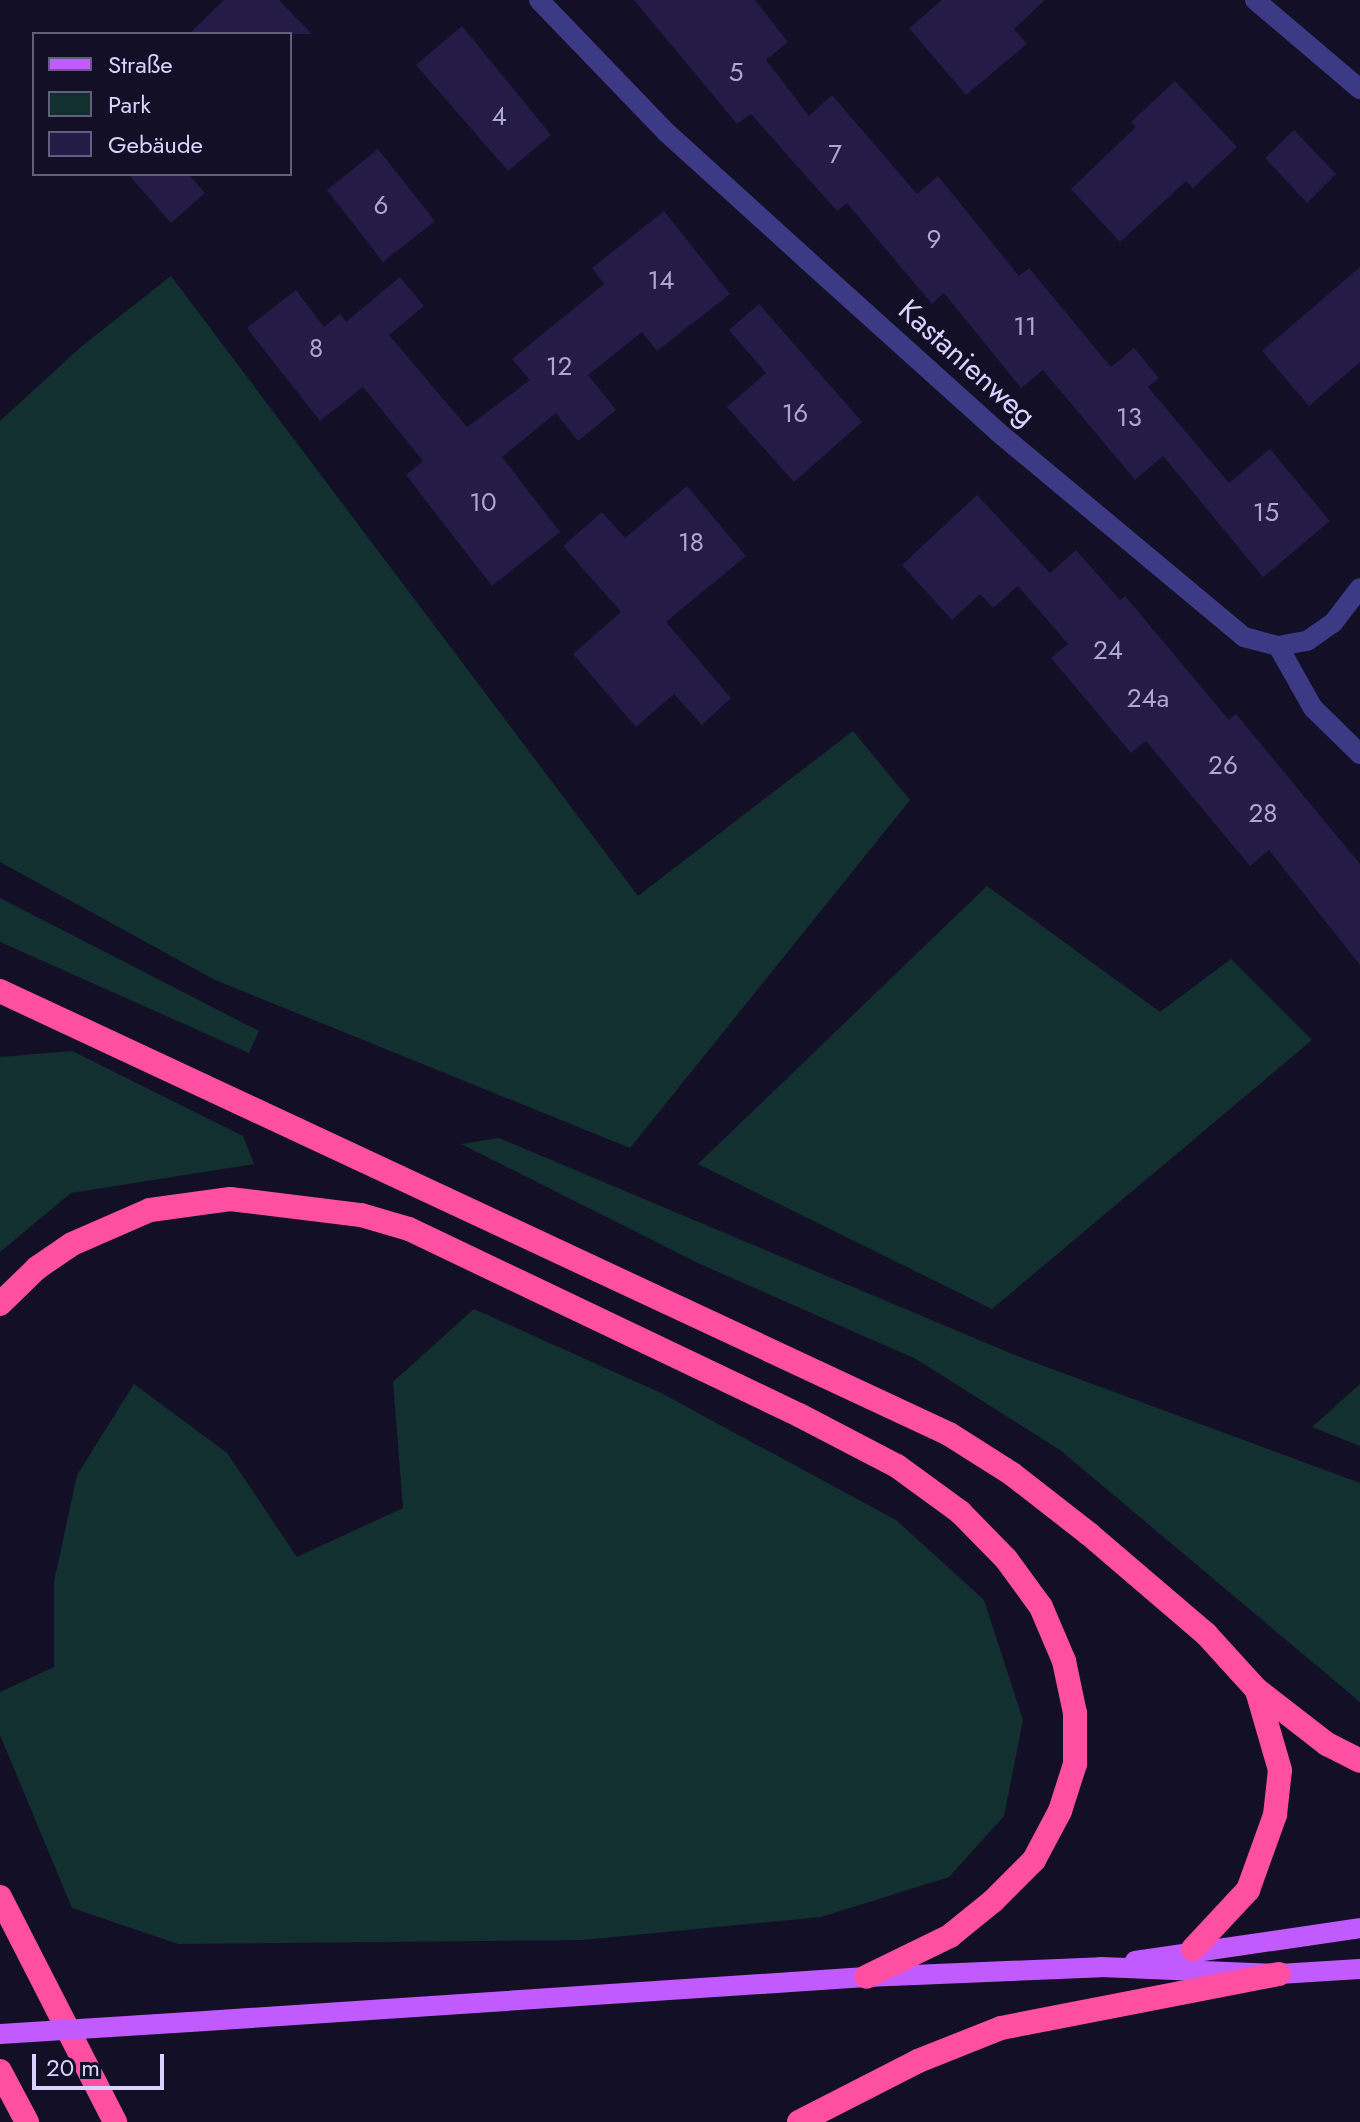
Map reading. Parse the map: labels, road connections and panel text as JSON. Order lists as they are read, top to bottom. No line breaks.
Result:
{"streets":{"street":["Kastanienweg"]},"house_numbers":["5","4","7","6","9","14","11","8","12","16","13","10","15","18","24","24a","26","28"],"legend":["Straße","Park","Gebäude"],"scale_bar":"20 m"}
